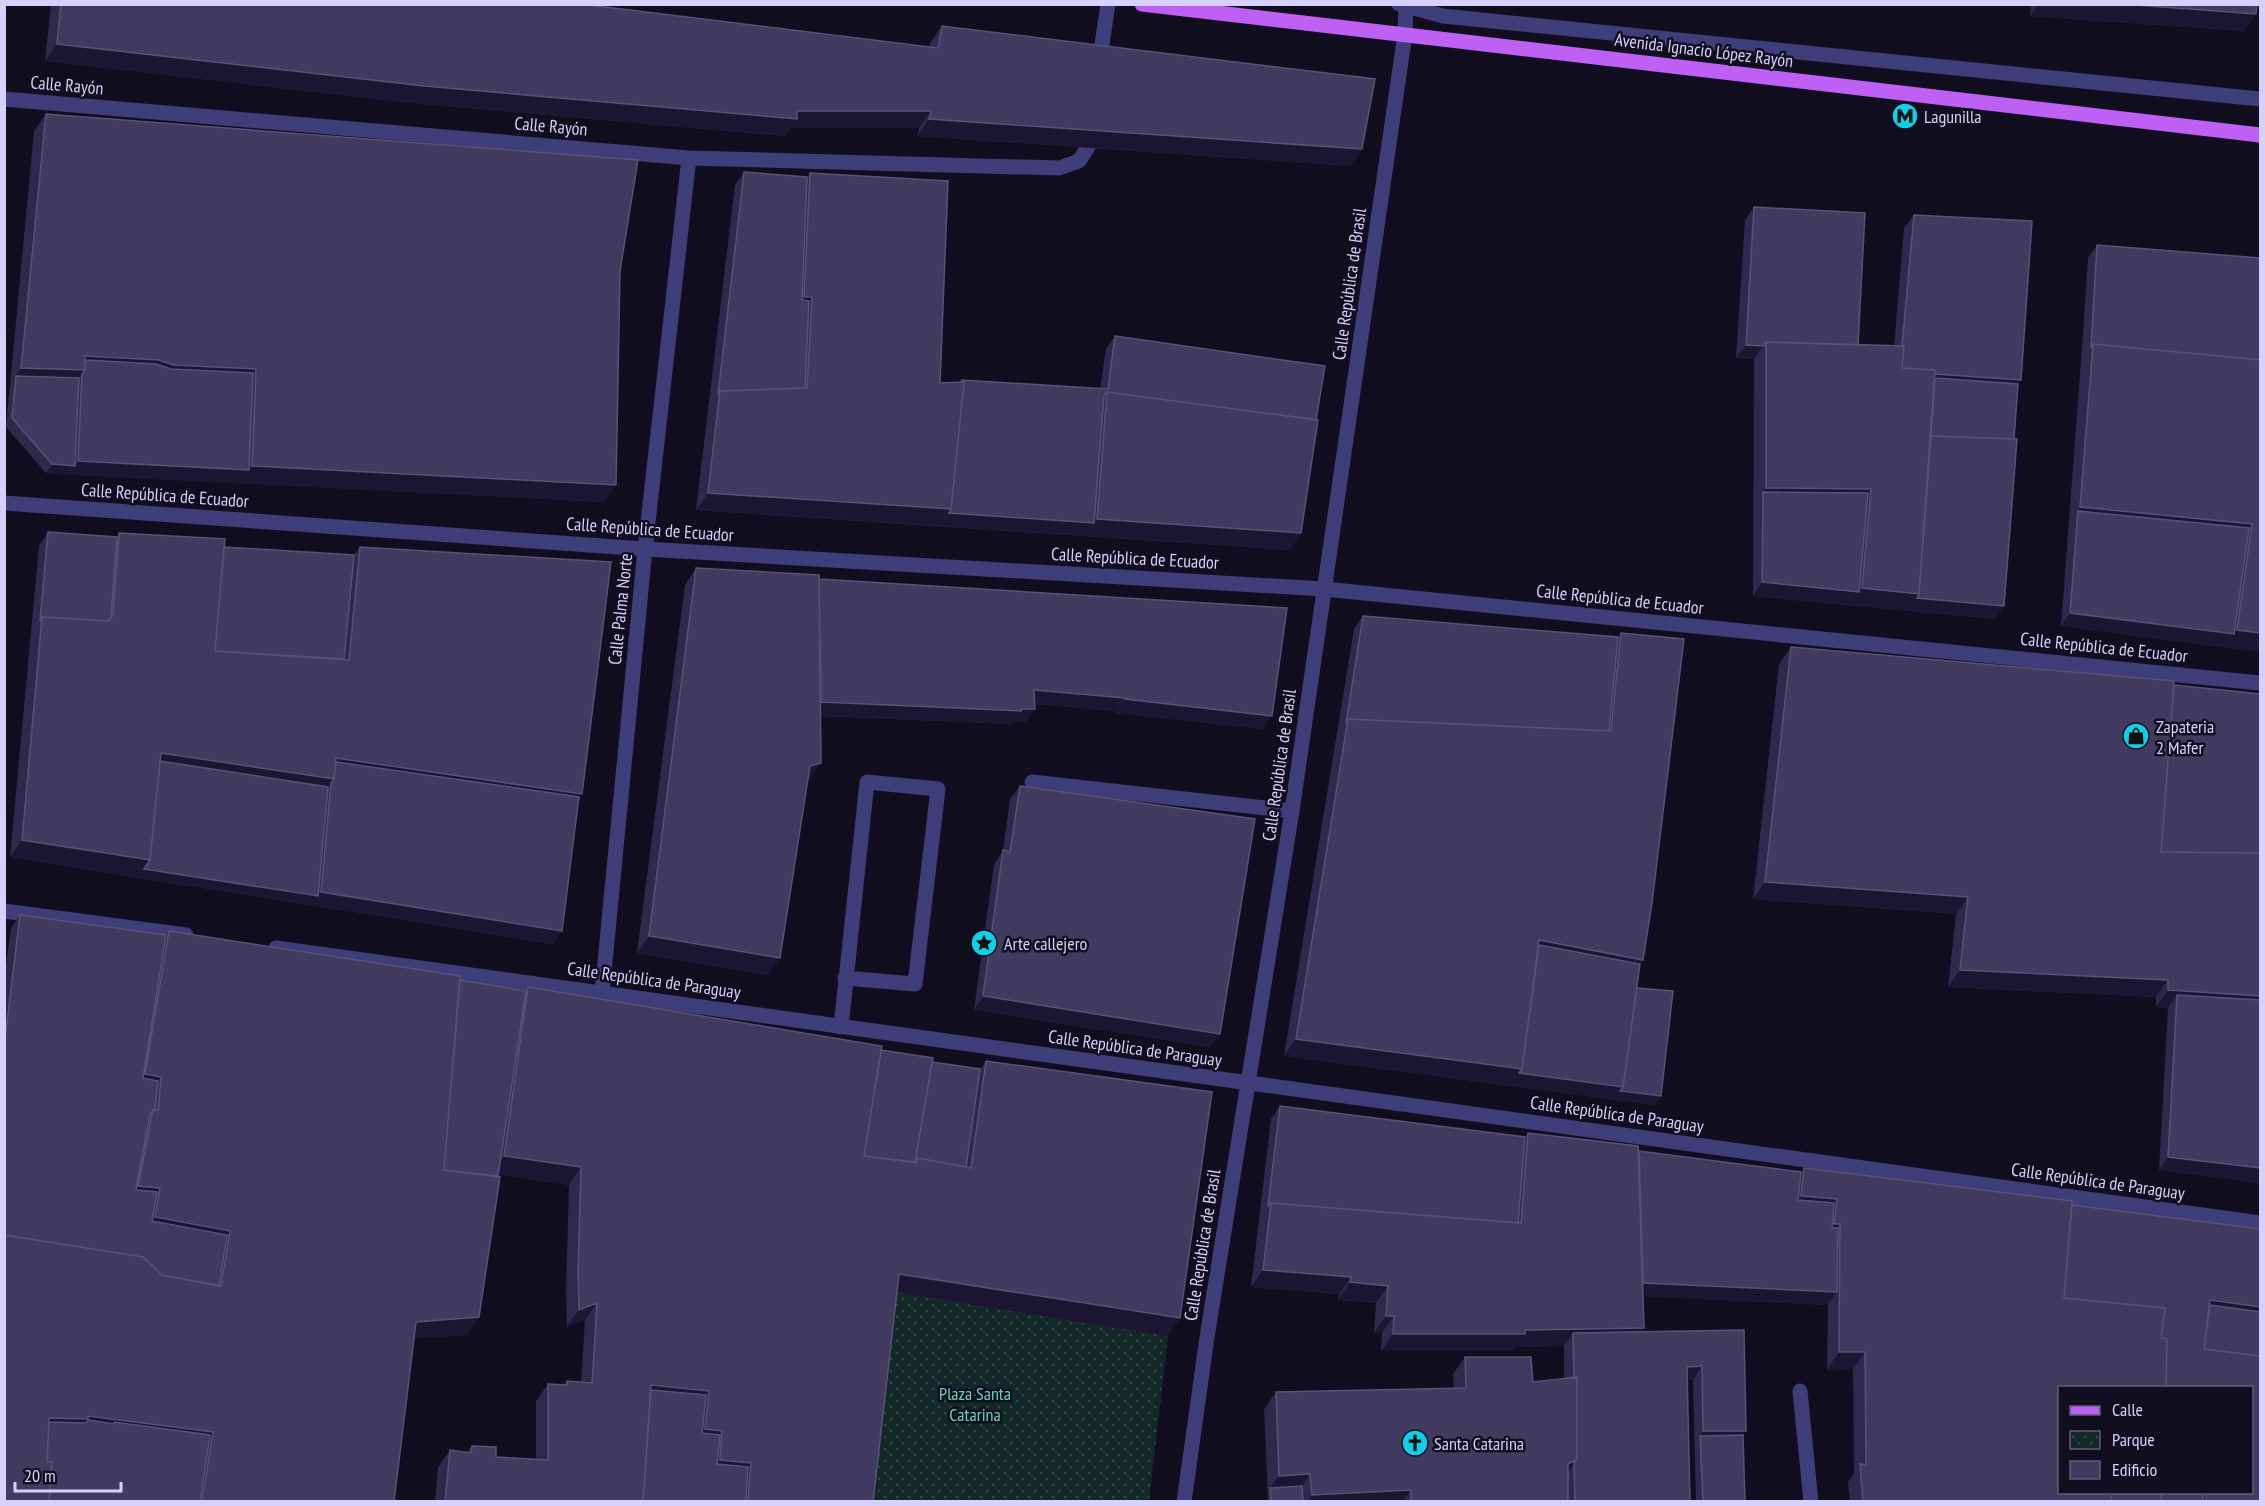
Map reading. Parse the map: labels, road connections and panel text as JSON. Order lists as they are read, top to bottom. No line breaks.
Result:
{"streets":{"main road":["Avenida Ignacio López Rayón"],"street":["Calle Rayón","Calle República de Brasil","Calle República de Ecuador","Calle Palma Norte","Calle República de Paraguay"]},"crossings":[["Avenida Ignacio López Rayón","Calle República de Brasil"],["Calle Rayón","Calle Palma Norte"],["Calle República de Brasil","Calle República de Ecuador"],["Calle República de Brasil","Calle República de Paraguay"],["Calle República de Ecuador","Calle Palma Norte"],["Calle Palma Norte","Calle República de Paraguay"]],"parks":["Plaza Santa Catarina"],"places":{"metro station":["Lagunilla"],"shop":["Zapateria 2 Mafer"],"place":["Arte callejero"],"church":["Santa Catarina"]},"legend":["Calle","Parque","Edificio"],"scale_bar":"20 m"}
